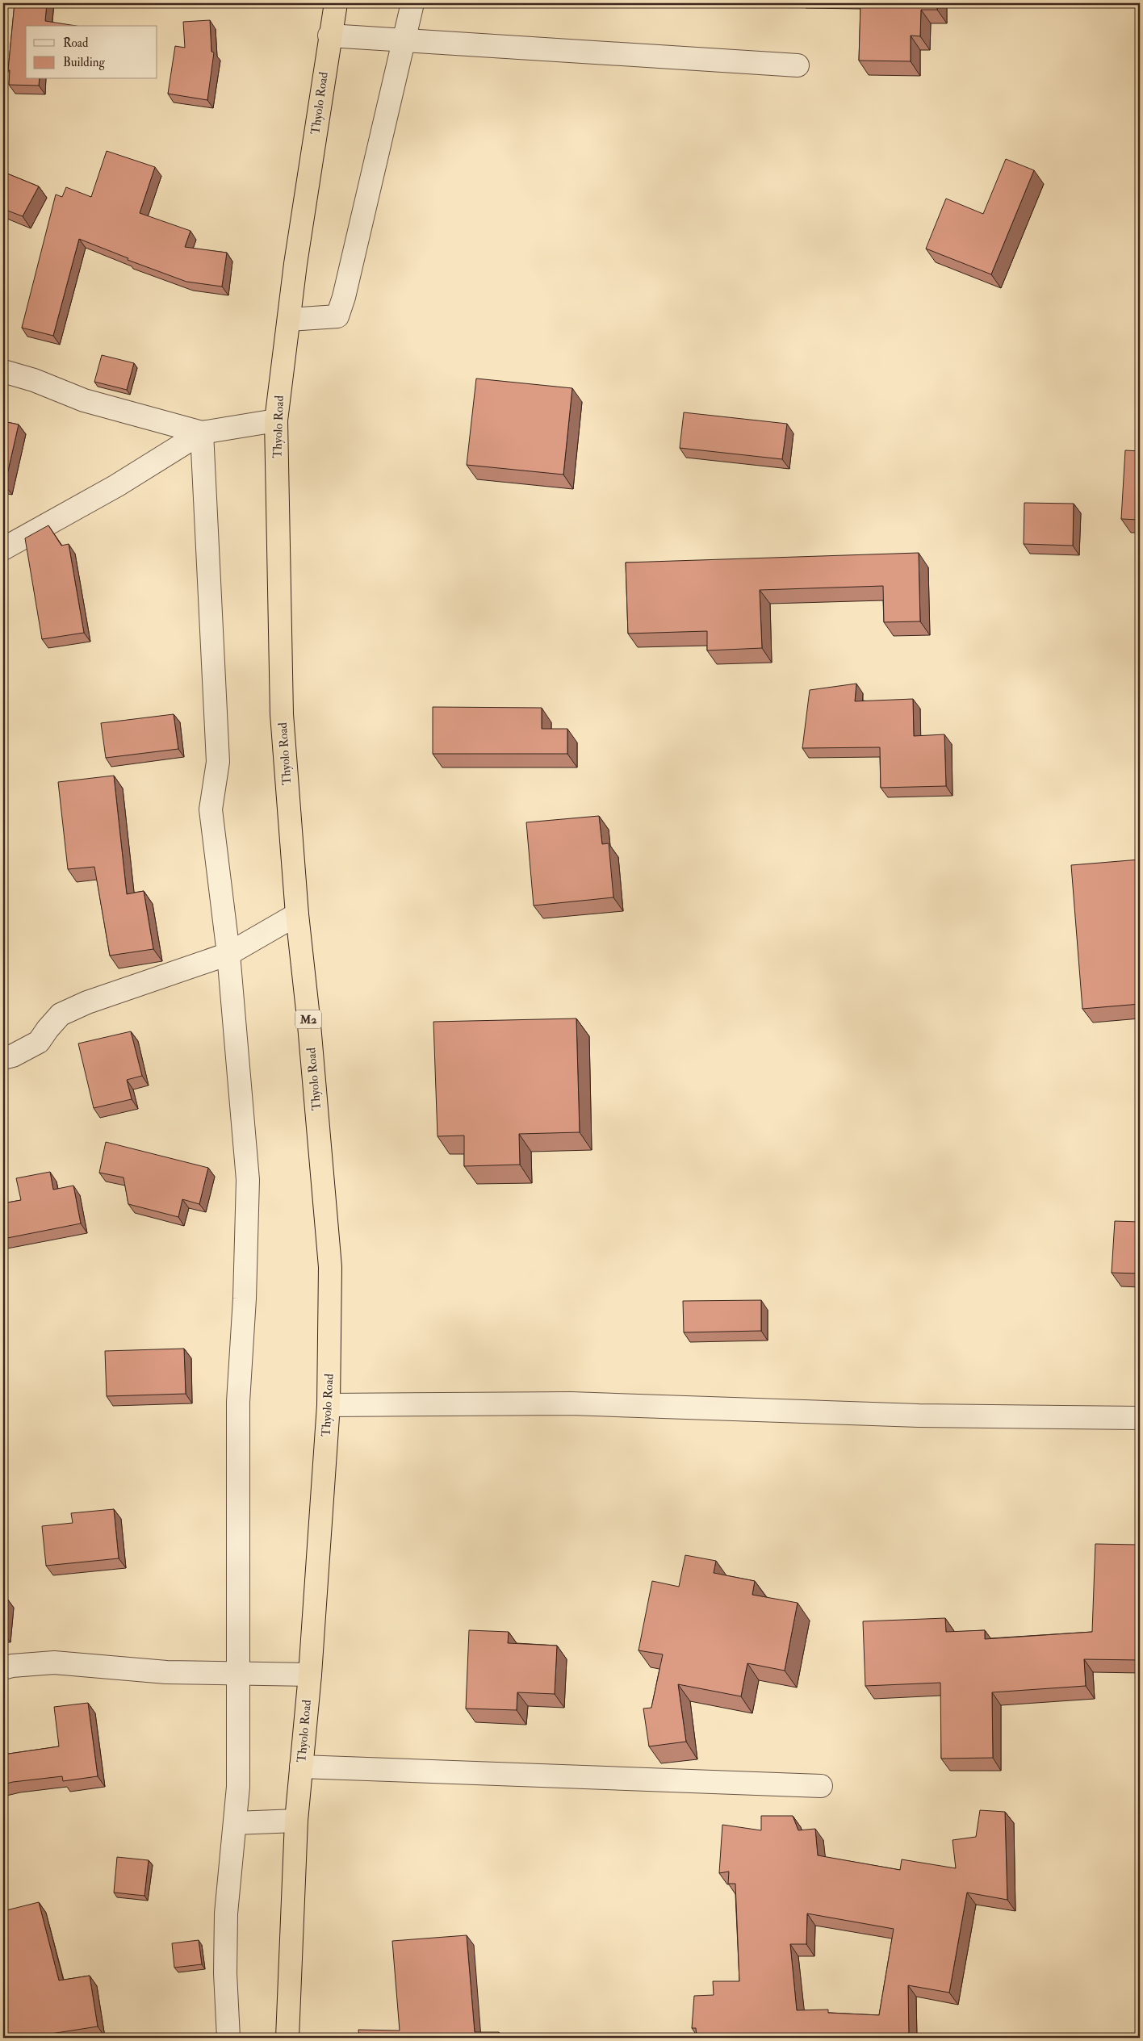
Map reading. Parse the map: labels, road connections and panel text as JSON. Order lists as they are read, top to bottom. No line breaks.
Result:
{"streets":{"highway":["Thyolo Road","M2"]},"legend":["Road","Building"]}
